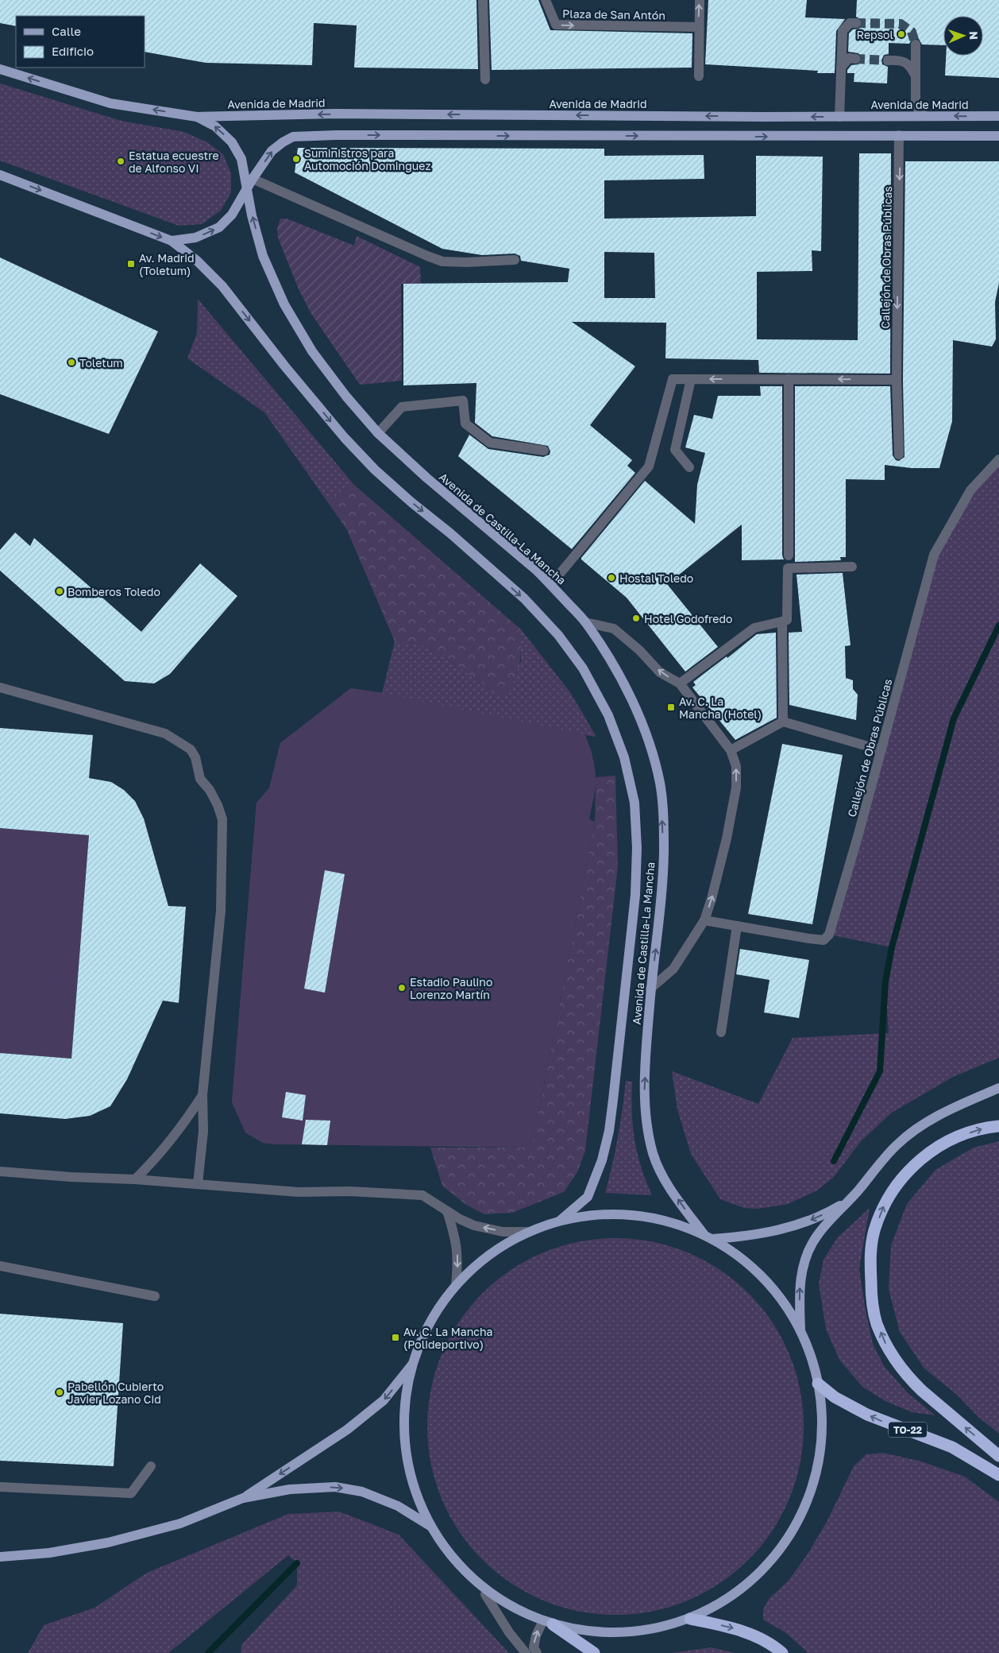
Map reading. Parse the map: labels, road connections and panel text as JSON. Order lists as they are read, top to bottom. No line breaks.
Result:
{"streets":{"highway":["TO-22"],"main road":["Avenida de Madrid","Avenida de Castilla-La Mancha"],"street":["Plaza de San Antón","Callejón de Obras Públicas"]},"crossings":[["Avenida de Madrid","Avenida de Castilla-La Mancha"]],"one_way":["Plaza de San Antón"],"places":{"other":["Repsol","Suministros para Automoción Dominguez","Estatua ecuestre de Alfonso VI","Toletum","Hostal Toledo","Bomberos Toledo","Hotel Godofredo","Estadio Paulino Lorenzo Martín","Pabellón Cubierto Javier Lozano Cid"],"transit":["Av. Madrid (Toletum)","Av. C. La Mancha (Hotel)","Av. C. La Mancha (Polideportivo)"]},"legend":["Calle","Edificio"],"north":"right"}
